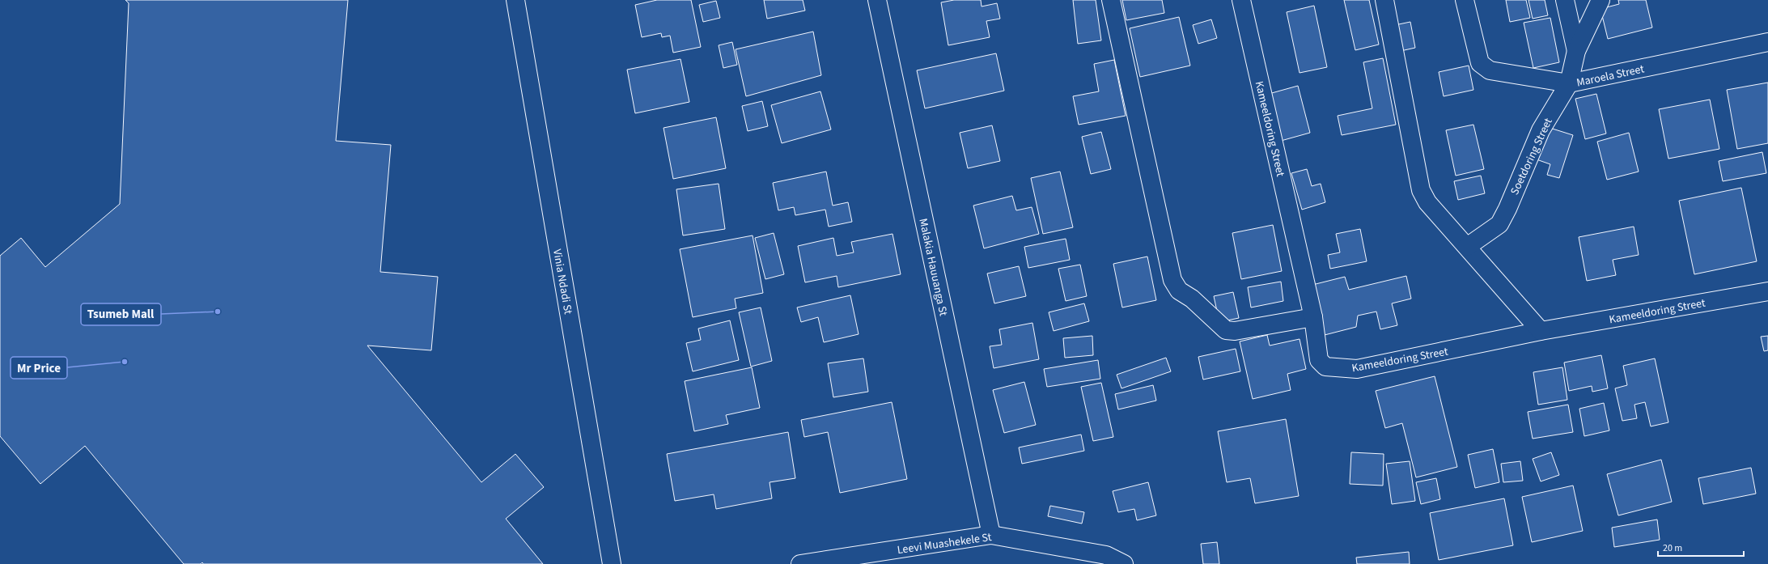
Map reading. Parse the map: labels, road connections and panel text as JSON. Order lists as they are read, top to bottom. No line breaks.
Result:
{"streets":{"street":["Maroela Street","Kameeldoring Street","Soetdoring Street","Malakia Hauuanga St","Vinia Ndadi St","Leevi Muashekele St"]},"crossings":[["Maroela Street","Soetdoring Street"],["Malakia Hauuanga St","Leevi Muashekele St"]],"places":["Tsumeb Mall","Mr Price"],"scale_bar":"20 m"}
